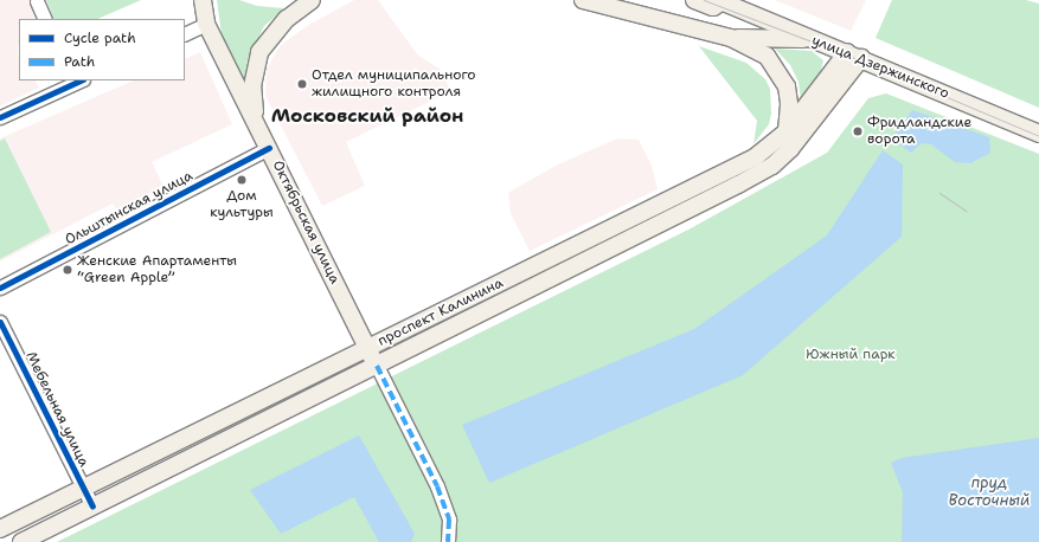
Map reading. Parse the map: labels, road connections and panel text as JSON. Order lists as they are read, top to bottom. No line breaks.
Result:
{"streets":{"main road":["улица Дзержинского","Октябрьская улица","проспект Калинина"],"street":["Ольштынская улица","Мебельная улица"]},"crossings":[["улица Дзержинского","проспект Калинина"],["Ольштынская улица","Октябрьская улица"],["Октябрьская улица","проспект Калинина"],["проспект Калинина","Мебельная улица"]],"districts":["Московский район"],"water":["пруд Восточный"],"parks":["Южный парк"],"places":["Отдел муниципального жилищного контроля","Фридландские ворота","Дом культуры","Женские Апартаменты “Green Apple”"],"legend":["Cycle path","Path"]}
